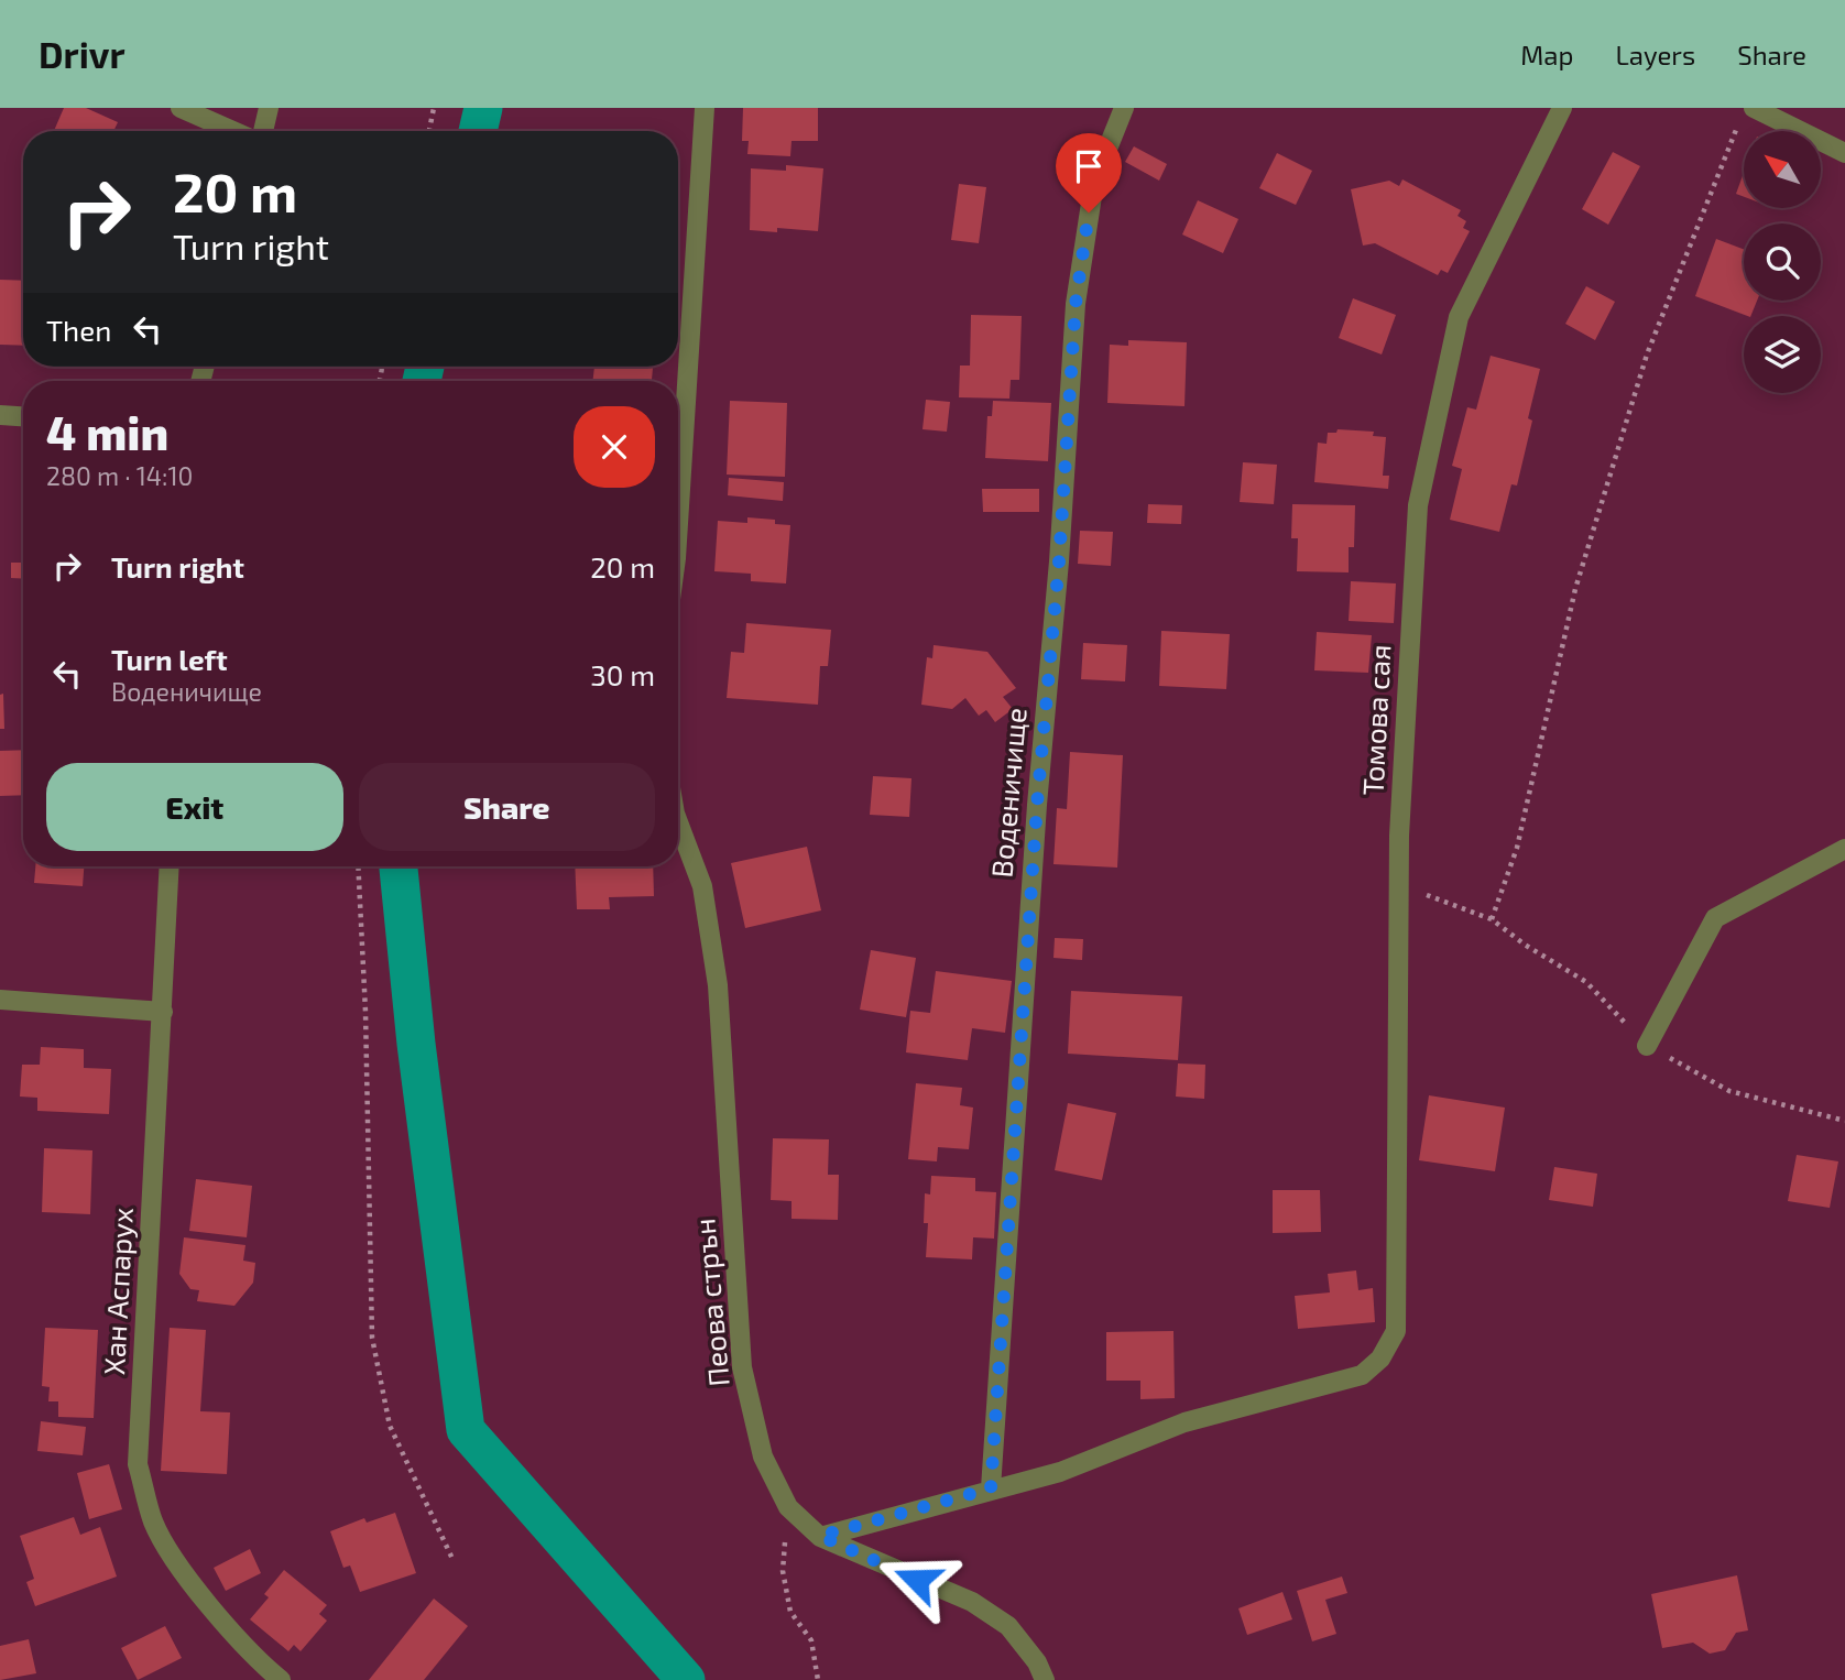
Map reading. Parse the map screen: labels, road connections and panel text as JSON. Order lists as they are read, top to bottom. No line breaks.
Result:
{"streets":{"street":["Томова сая","Воденичище","Хан Аспарух","Пеова стрън"]},"crossings":[["Томова сая","Воденичище"]],"north":"top left","page":{"header":"Drivr","nav":["Map","Layers","Share"],"turn":["20 m","Turn right"],"then":"Then","heading":["4 min","280 m · 14:10"],"list":[{"name":"Turn right","value":"20 m"},{"name":"Turn left","note":"Воденичище","value":"30 m"}],"buttons":["Exit","Share"]}}
